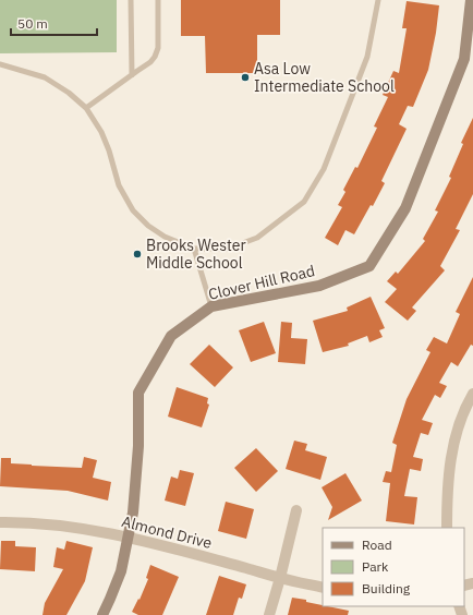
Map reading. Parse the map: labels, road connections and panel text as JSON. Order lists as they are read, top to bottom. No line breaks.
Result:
{"streets":{"street":["Clover Hill Road","Almond Drive"]},"crossings":[["Clover Hill Road","Almond Drive"]],"places":["Asa Low Intermediate School","Brooks Wester Middle School"],"legend":["Road","Park","Building"],"scale_bar":"50 m"}
